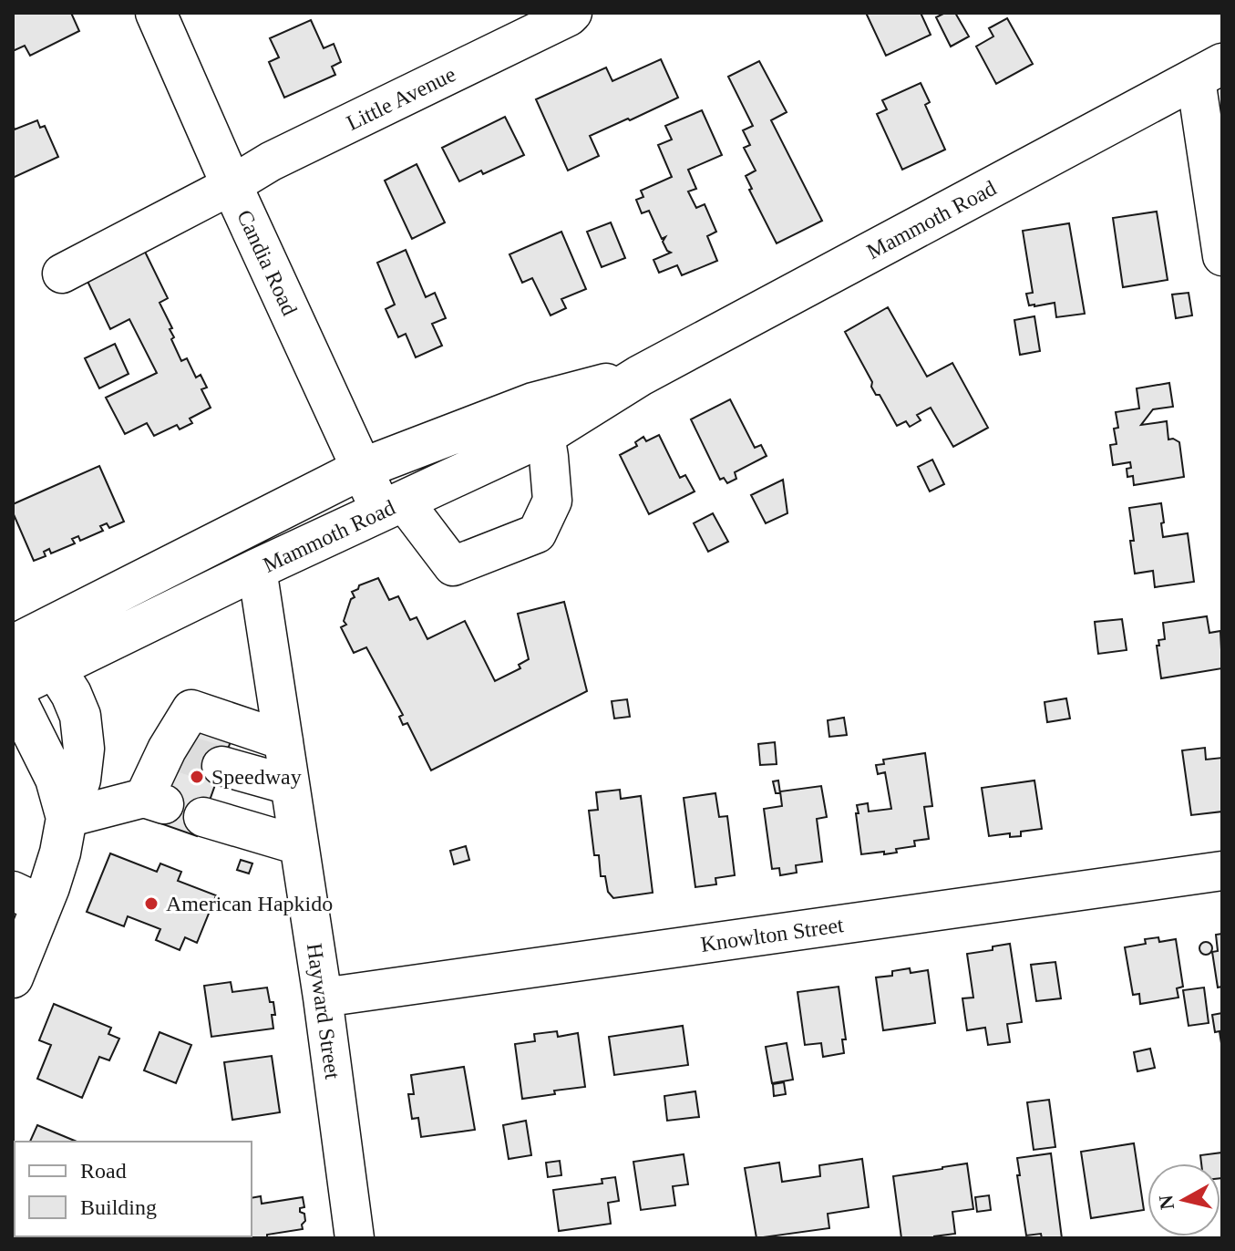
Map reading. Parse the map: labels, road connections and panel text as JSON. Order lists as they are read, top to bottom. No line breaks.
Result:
{"streets":{"main road":["Mammoth Road","Candia Road"],"street":["Little Avenue","Knowlton Street","Hayward Street"]},"crossings":[["Little Avenue","Candia Road"],["Mammoth Road","Candia Road"],["Mammoth Road","Hayward Street"],["Knowlton Street","Hayward Street"]],"places":["Speedway","American Hapkido"],"legend":["Road","Building"],"north":"left"}
